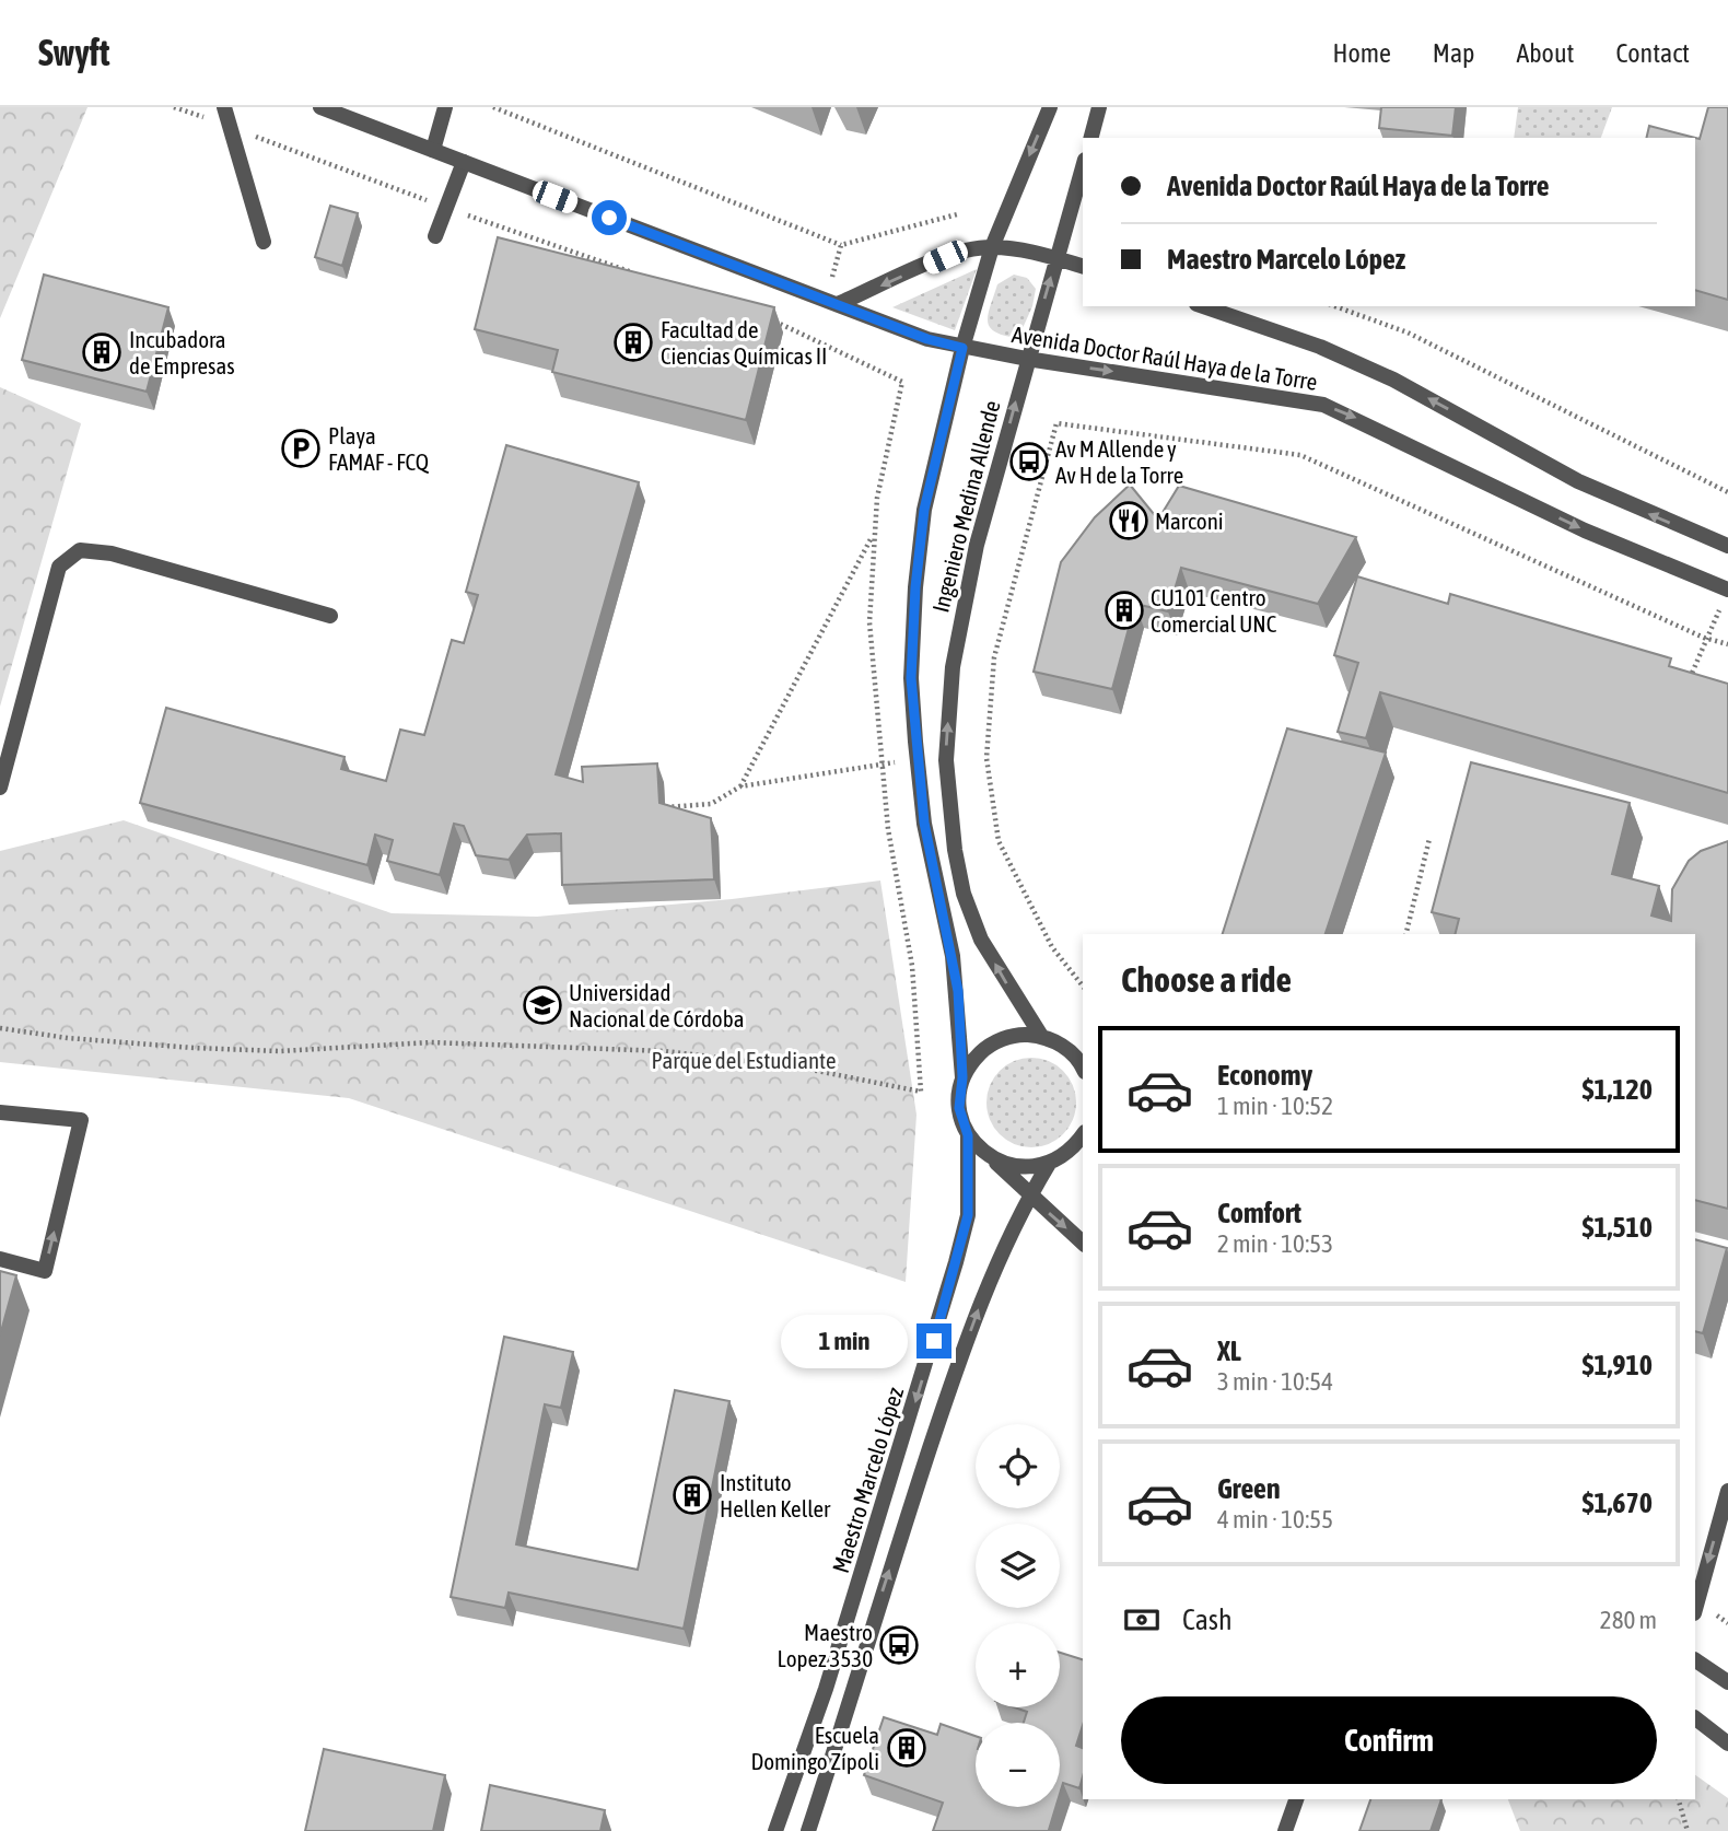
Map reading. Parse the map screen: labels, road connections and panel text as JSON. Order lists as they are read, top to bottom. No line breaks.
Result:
{"streets":{"street":["Avenida Doctor Raúl Haya de la Torre","Ingeniero Medina Allende","Maestro Marcelo López"]},"crossings":[["Avenida Doctor Raúl Haya de la Torre","Ingeniero Medina Allende"],["Ingeniero Medina Allende","Maestro Marcelo López"]],"parks":["Parque del Estudiante"],"places":{"building":["Facultad de Ciencias Químicas II","Incubadora de Empresas","CU101 Centro Comercial UNC","Instituto Hellen Keller","Escuela Domingo Zípoli"],"parking":["Playa FAMAF - FCQ"],"bus stop":["Av M Allende y Av H de la Torre","Maestro Lopez 3530"],"restaurant":["Marconi"],"school or university":["Universidad Nacional de Córdoba"]},"page":{"header":"Swyft","nav":["Home","Map","About","Contact"],"banner":["Avenida Doctor Raúl Haya de la Torre","Maestro Marcelo López"],"heading":"Choose a ride","list":[{"name":"Economy","note":"1 min · 10:52","value":"$1,120"},{"name":"Comfort","note":"2 min · 10:53","value":"$1,510"},{"name":"XL","note":"3 min · 10:54","value":"$1,910"},{"name":"Green","note":"4 min · 10:55","value":"$1,670"}],"bubble":"1 min","map_buttons":["+","−"],"pay":["Cash","280 m"],"buttons":"Confirm"}}
